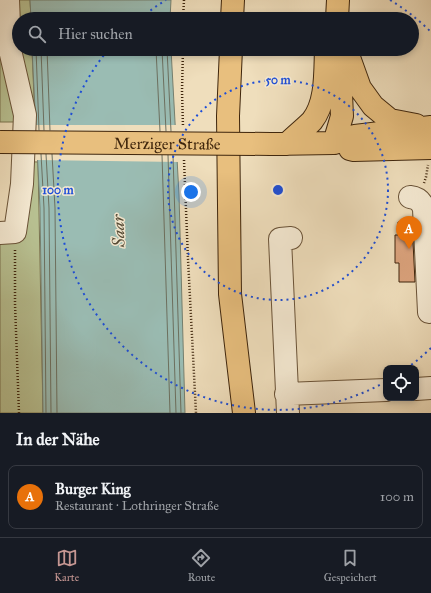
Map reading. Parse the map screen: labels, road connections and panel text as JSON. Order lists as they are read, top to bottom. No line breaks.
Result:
{"streets":{"main road":["Merziger Straße"]},"water":["Saar"],"page":{"search":"Hier suchen","pins":"A","heading":"In der Nähe","list":[{"mark":"A","name":"Burger King","note":"Restaurant · Lothringer Straße","value":"100 m"}],"nav":["Karte","Route","Gespeichert"]},"rings":["50 m","100 m"]}
